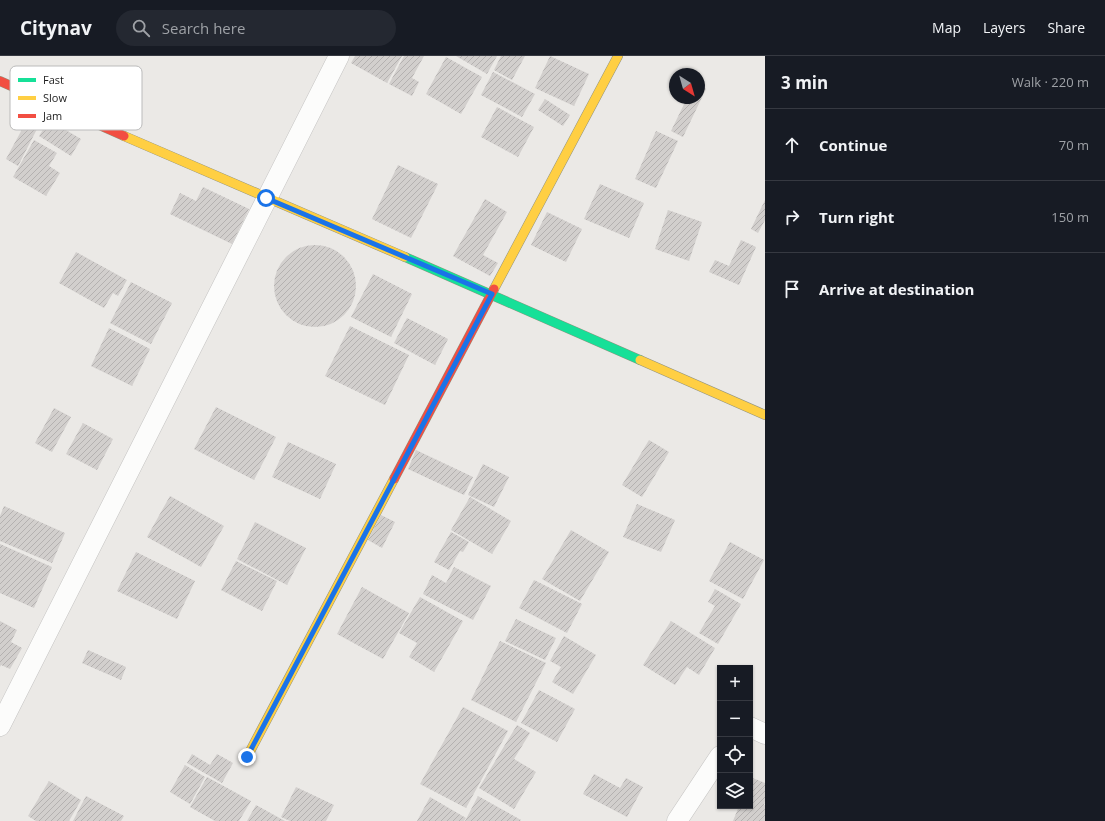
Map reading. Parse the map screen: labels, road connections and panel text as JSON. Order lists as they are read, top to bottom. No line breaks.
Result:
{"legend":["Fast","Slow","Jam"],"north":"bottom right","page":{"header":"Citynav","search":"Search here","nav":["Map","Layers","Share"],"heading":["3 min","Walk · 220 m"],"list":[["Continue","70 m"],["Turn right","150 m"],"Arrive at destination"],"map_buttons":["+","−"]}}
